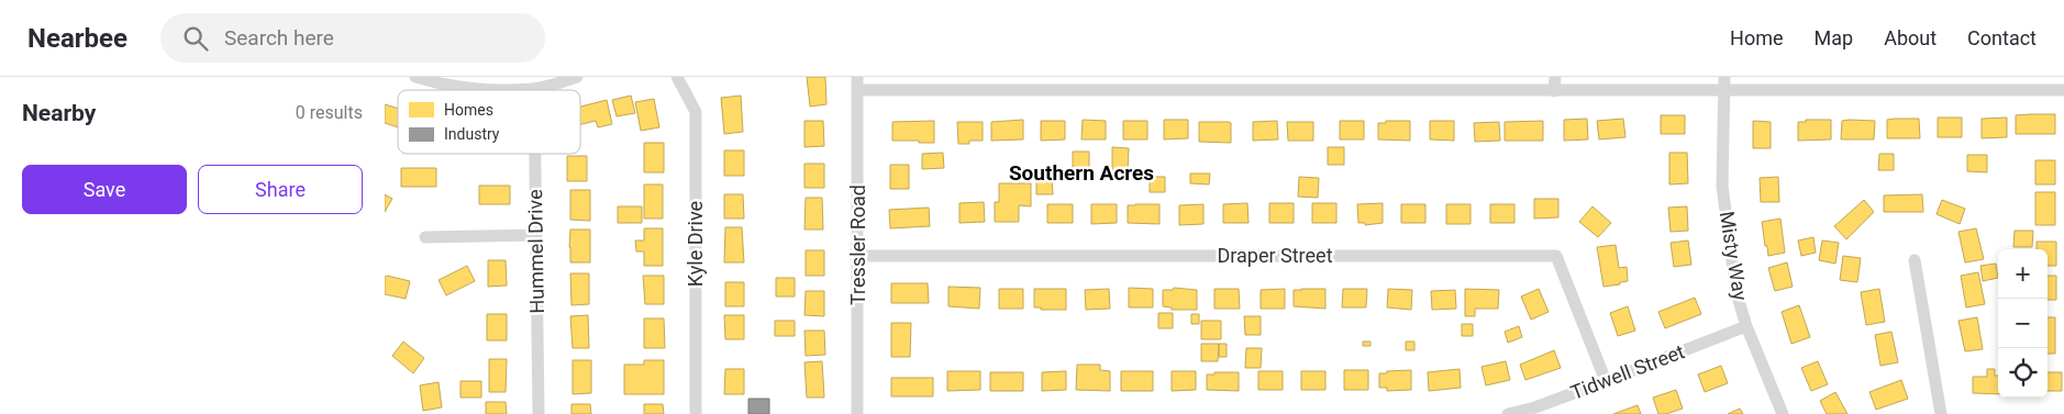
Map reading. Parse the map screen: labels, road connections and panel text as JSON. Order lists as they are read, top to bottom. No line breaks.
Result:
{"streets":{"street":["Kyle Drive","Tressler Road","Hummel Drive","Draper Street","Misty Way","Tidwell Street"]},"crossings":[["Tressler Road","Draper Street"],["Draper Street","Tidwell Street"],["Misty Way","Tidwell Street"]],"districts":["Southern Acres"],"legend":["Homes","Industry"],"page":{"header":"Nearbee","search":"Search here","nav":["Home","Map","About","Contact"],"heading":["Nearby","0 results"],"buttons":["Save","Share"],"map_buttons":["+","−"]}}
